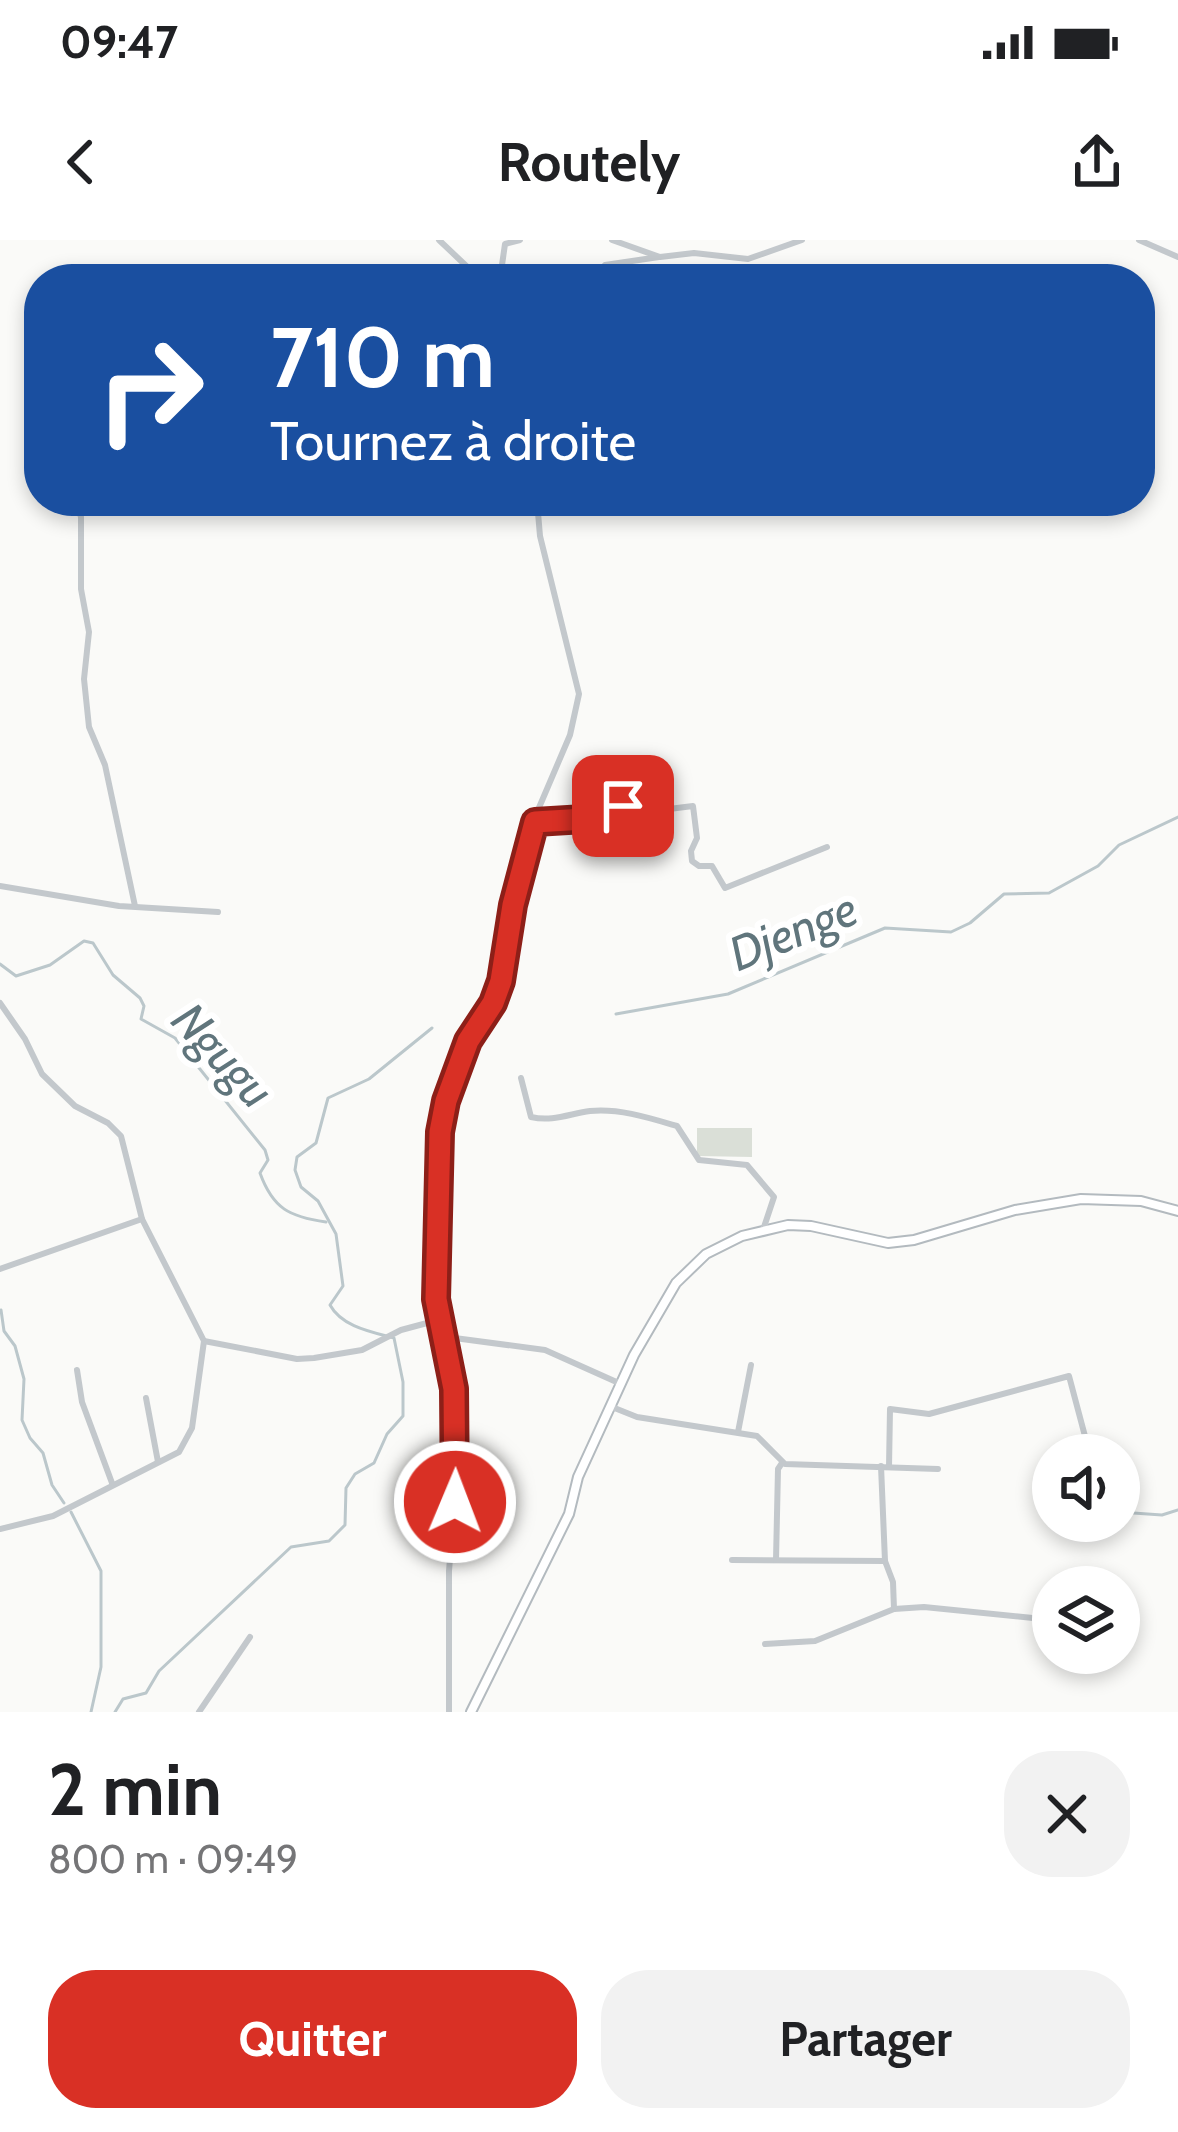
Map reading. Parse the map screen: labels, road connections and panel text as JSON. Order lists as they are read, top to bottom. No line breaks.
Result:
{"water":["Djenge","Ngugu"],"page":{"status":"09:47","header":"Routely","turn":["710 m","Tournez à droite"],"heading":["2 min","800 m · 09:49"],"buttons":["Quitter","Partager"]}}
